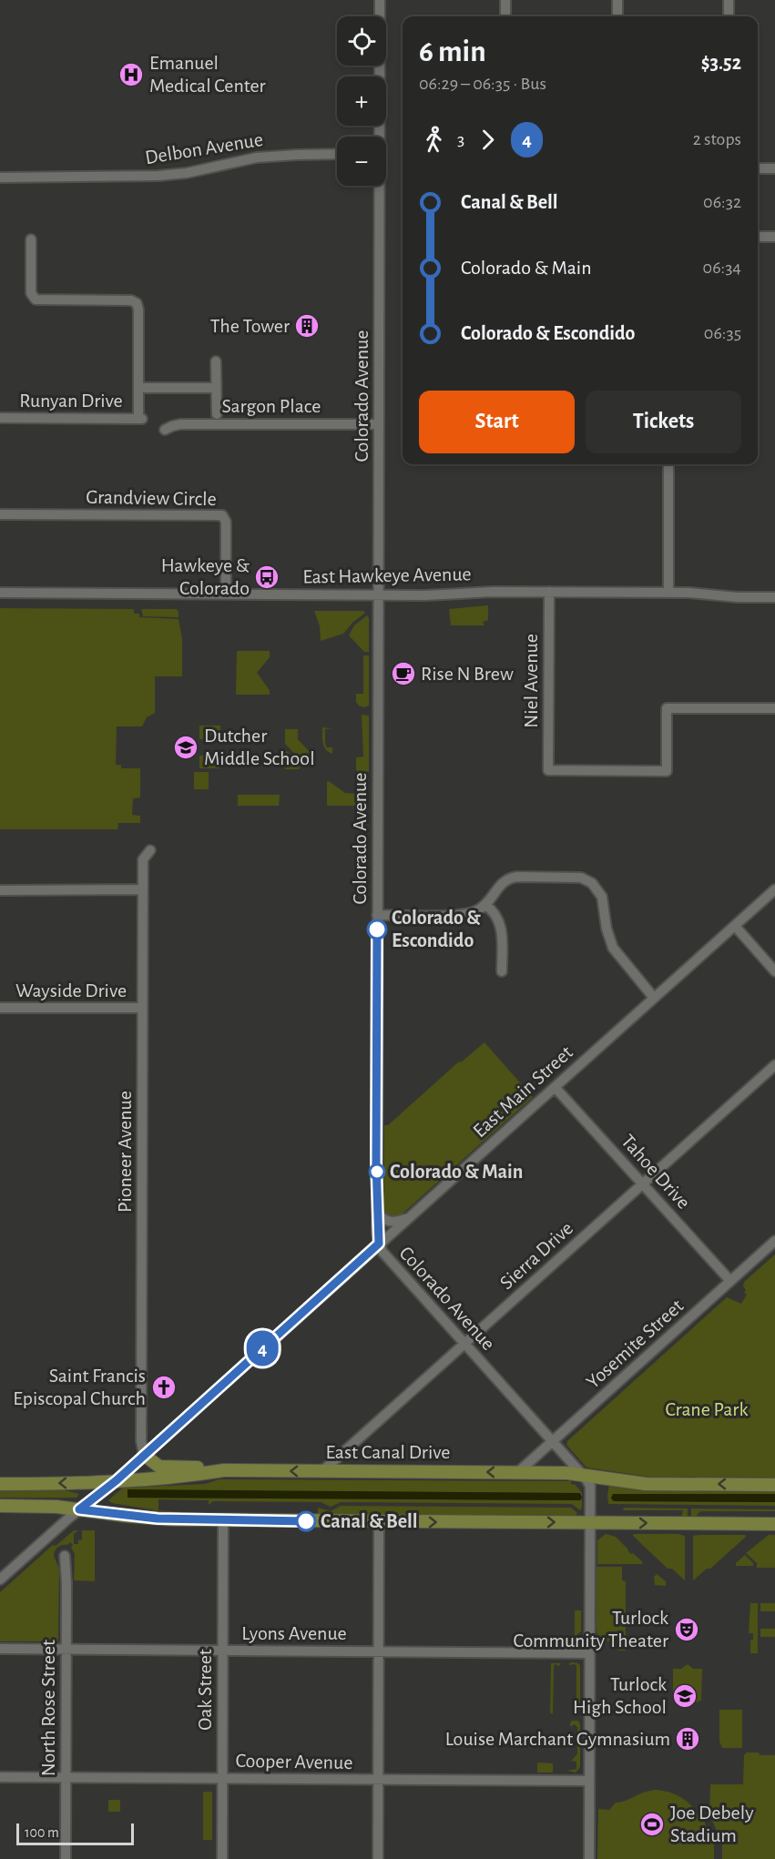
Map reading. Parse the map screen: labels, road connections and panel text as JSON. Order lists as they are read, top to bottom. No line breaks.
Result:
{"streets":{"main road":["East Canal Drive"],"street":["Delbon Avenue","Colorado Avenue","Runyan Drive","Sargon Place","Grandview Circle","East Hawkeye Avenue","Niel Avenue","Wayside Drive","East Main Street","Pioneer Avenue","Tahoe Drive","Sierra Drive","Yosemite Street","Lyons Avenue","Oak Street","North Rose Street","Cooper Avenue"]},"crossings":[["Colorado Avenue","Sargon Place"],["Colorado Avenue","East Hawkeye Avenue"],["Colorado Avenue","East Main Street"],["Colorado Avenue","Sierra Drive"],["Colorado Avenue","Yosemite Street"],["Colorado Avenue","East Canal Drive"],["Colorado Avenue","Lyons Avenue"],["Colorado Avenue","Cooper Avenue"],["Grandview Circle","East Hawkeye Avenue"],["East Hawkeye Avenue","Niel Avenue"],["Wayside Drive","Pioneer Avenue"],["East Main Street","Pioneer Avenue"],["East Main Street","Tahoe Drive"],["East Main Street","East Canal Drive"],["Tahoe Drive","Sierra Drive"],["Tahoe Drive","Yosemite Street"],["Sierra Drive","East Canal Drive"],["Yosemite Street","East Canal Drive"],["Lyons Avenue","Oak Street"],["Lyons Avenue","North Rose Street"],["Oak Street","Cooper Avenue"],["North Rose Street","Cooper Avenue"]],"parks":["Crane Park"],"places":{"hospital":["Emanuel Medical Center"],"building":["The Tower","Louise Marchant Gymnasium"],"bus stop":["Hawkeye & Colorado"],"cafe":["Rise N Brew"],"school or university":["Dutcher Middle School","Turlock High School"],"other":["Colorado & Escondido","Colorado & Main","Canal & Bell"],"church":["Saint Francis Episcopal Church"],"theatre":["Turlock Community Theater"],"sports":["Joe Debely Stadium"]},"lines":["bus line 4"],"scale_bar":"100 m","page":{"on_map":"4","map_buttons":["+","−"],"heading":["6 min","06:29 – 06:35 · Bus","$3.52"],"legs":["3","4","2 stops"],"list":[{"name":"Canal & Bell","value":"06:32"},{"name":"Colorado & Main","value":"06:34"},{"name":"Colorado & Escondido","value":"06:35"}],"buttons":["Start","Tickets"],"scale":"100 m"}}
